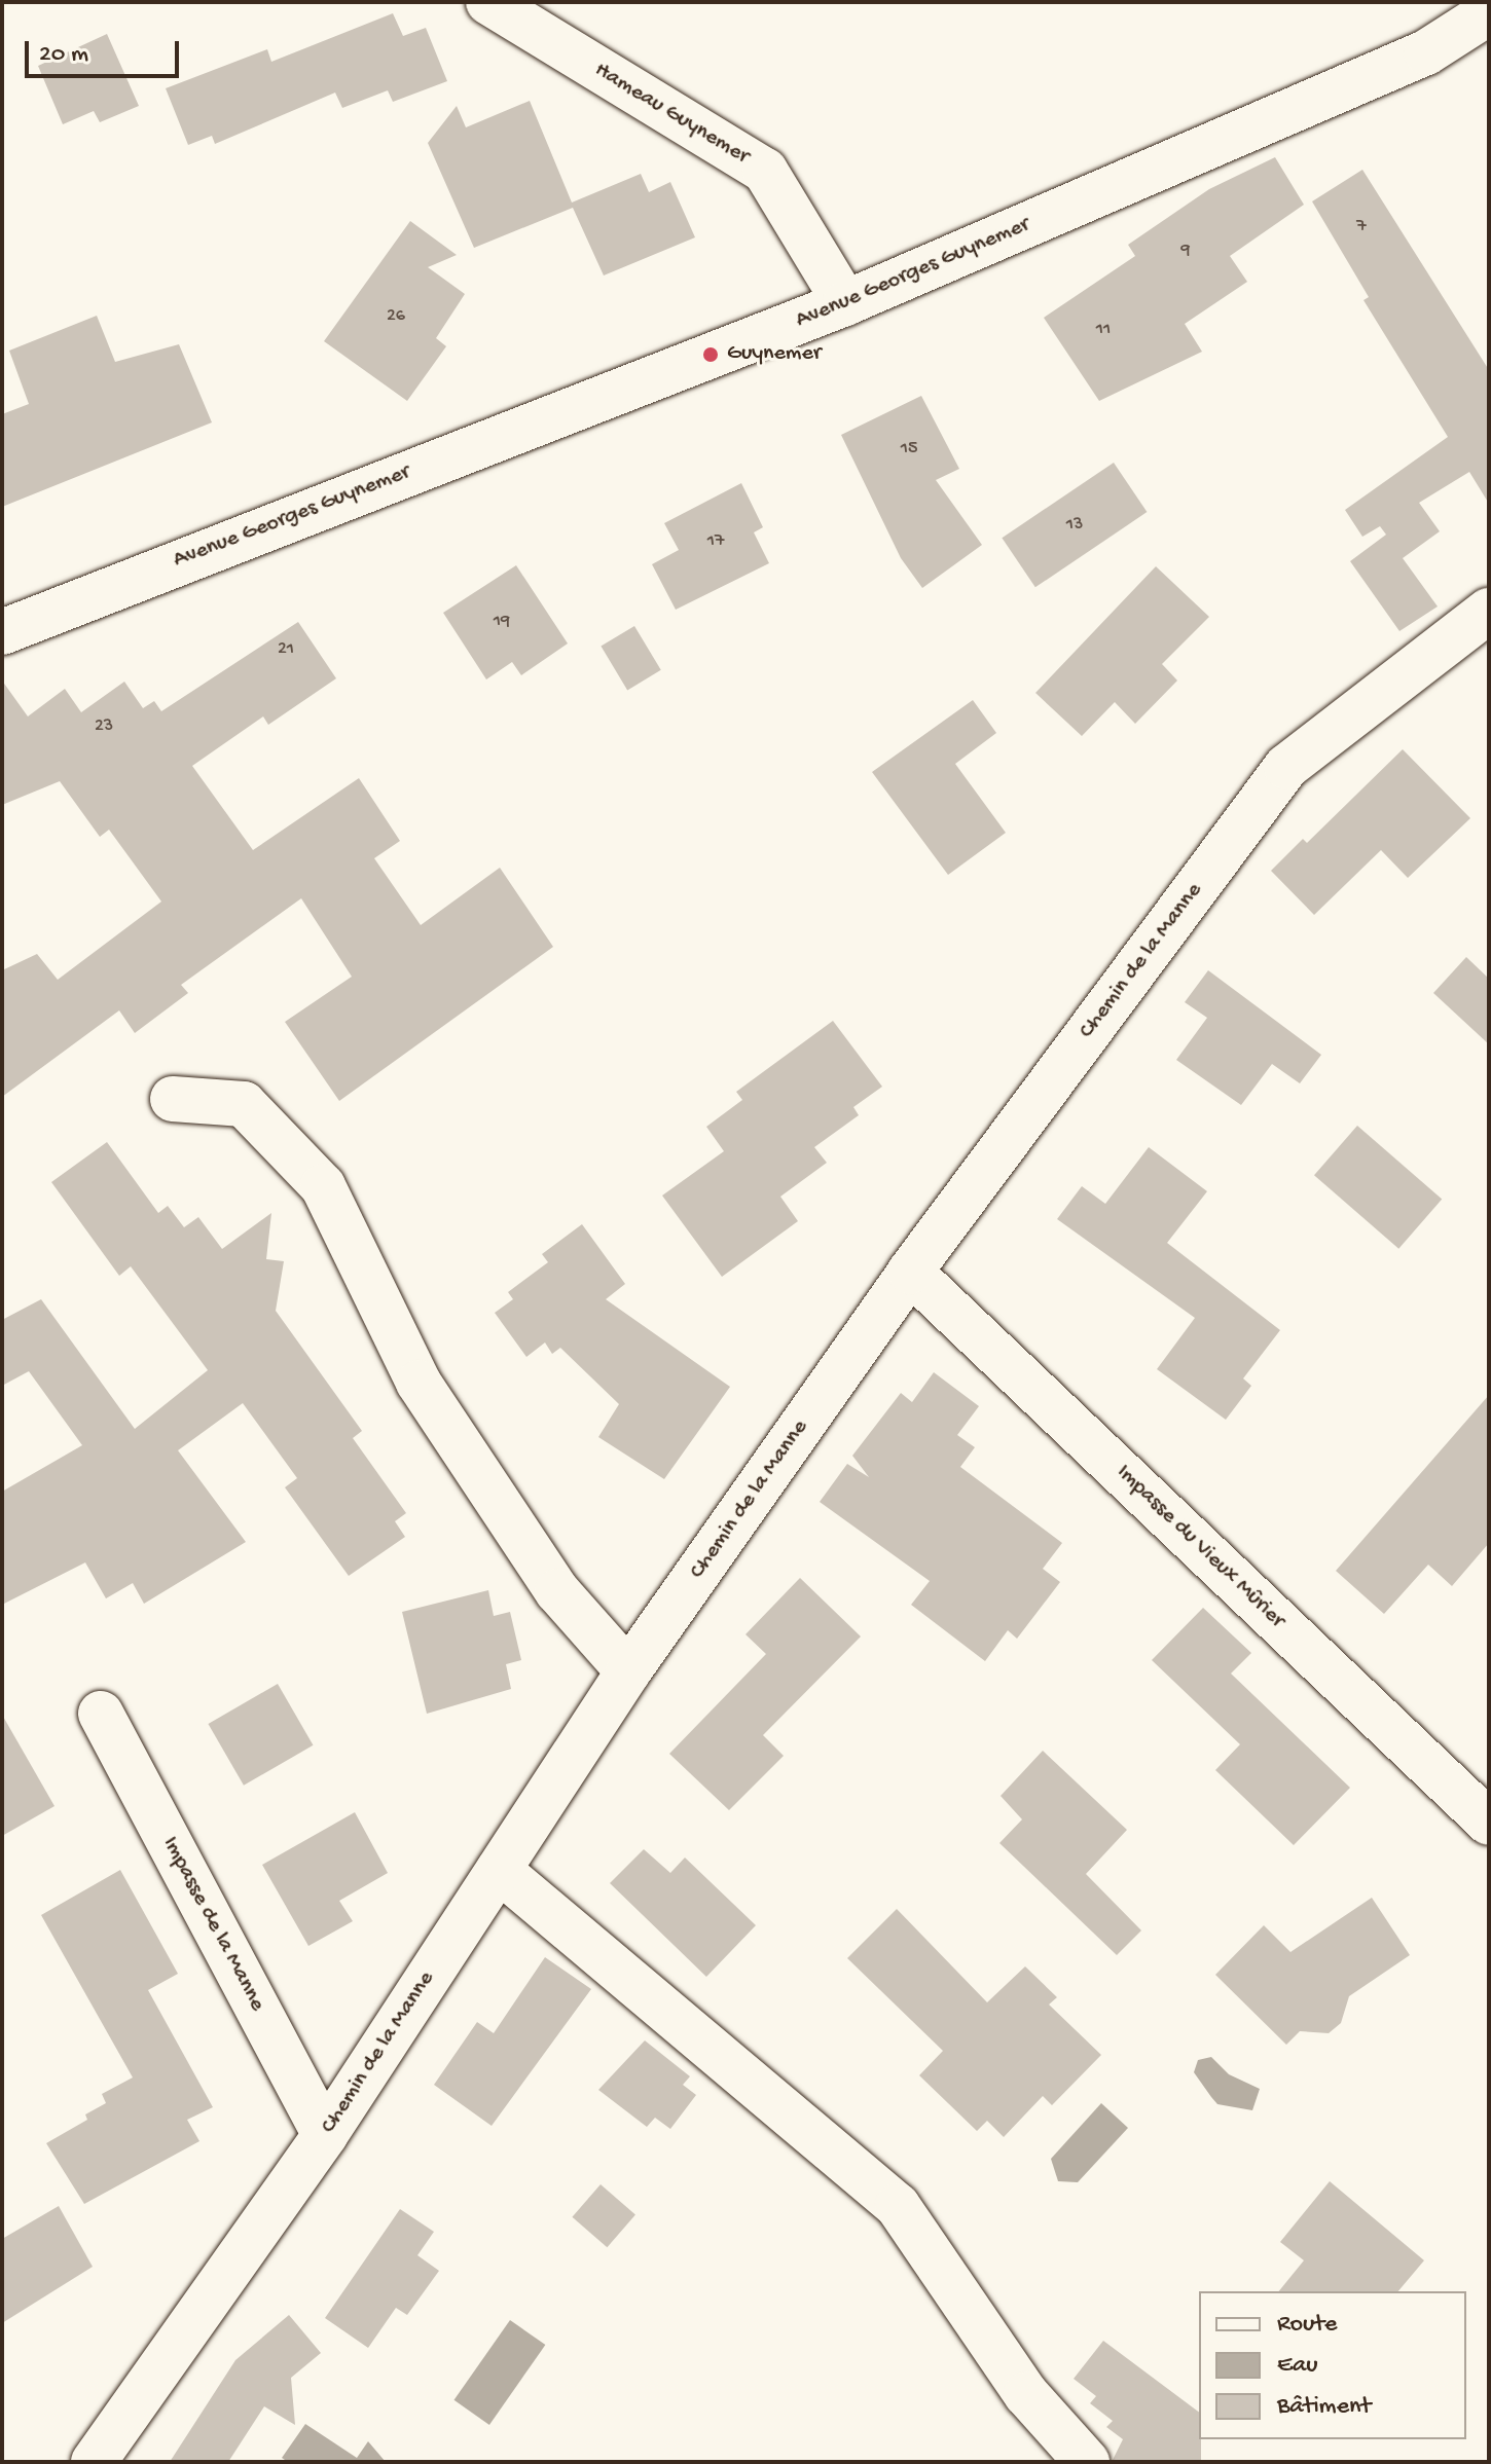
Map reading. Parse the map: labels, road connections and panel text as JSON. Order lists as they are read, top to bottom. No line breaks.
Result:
{"streets":{"street":["Hameau Guynemer","Avenue Georges Guynemer","Chemin de la Manne","Impasse du Vieux Mûrier","Impasse de la Manne"]},"crossings":[["Hameau Guynemer","Avenue Georges Guynemer"],["Chemin de la Manne","Impasse du Vieux Mûrier"],["Chemin de la Manne","Impasse de la Manne"]],"places":["Guynemer"],"house_numbers":["7","9","26","11","15","13","17","19","21","23"],"legend":["Route","Eau","Bâtiment"],"scale_bar":"20 m"}
